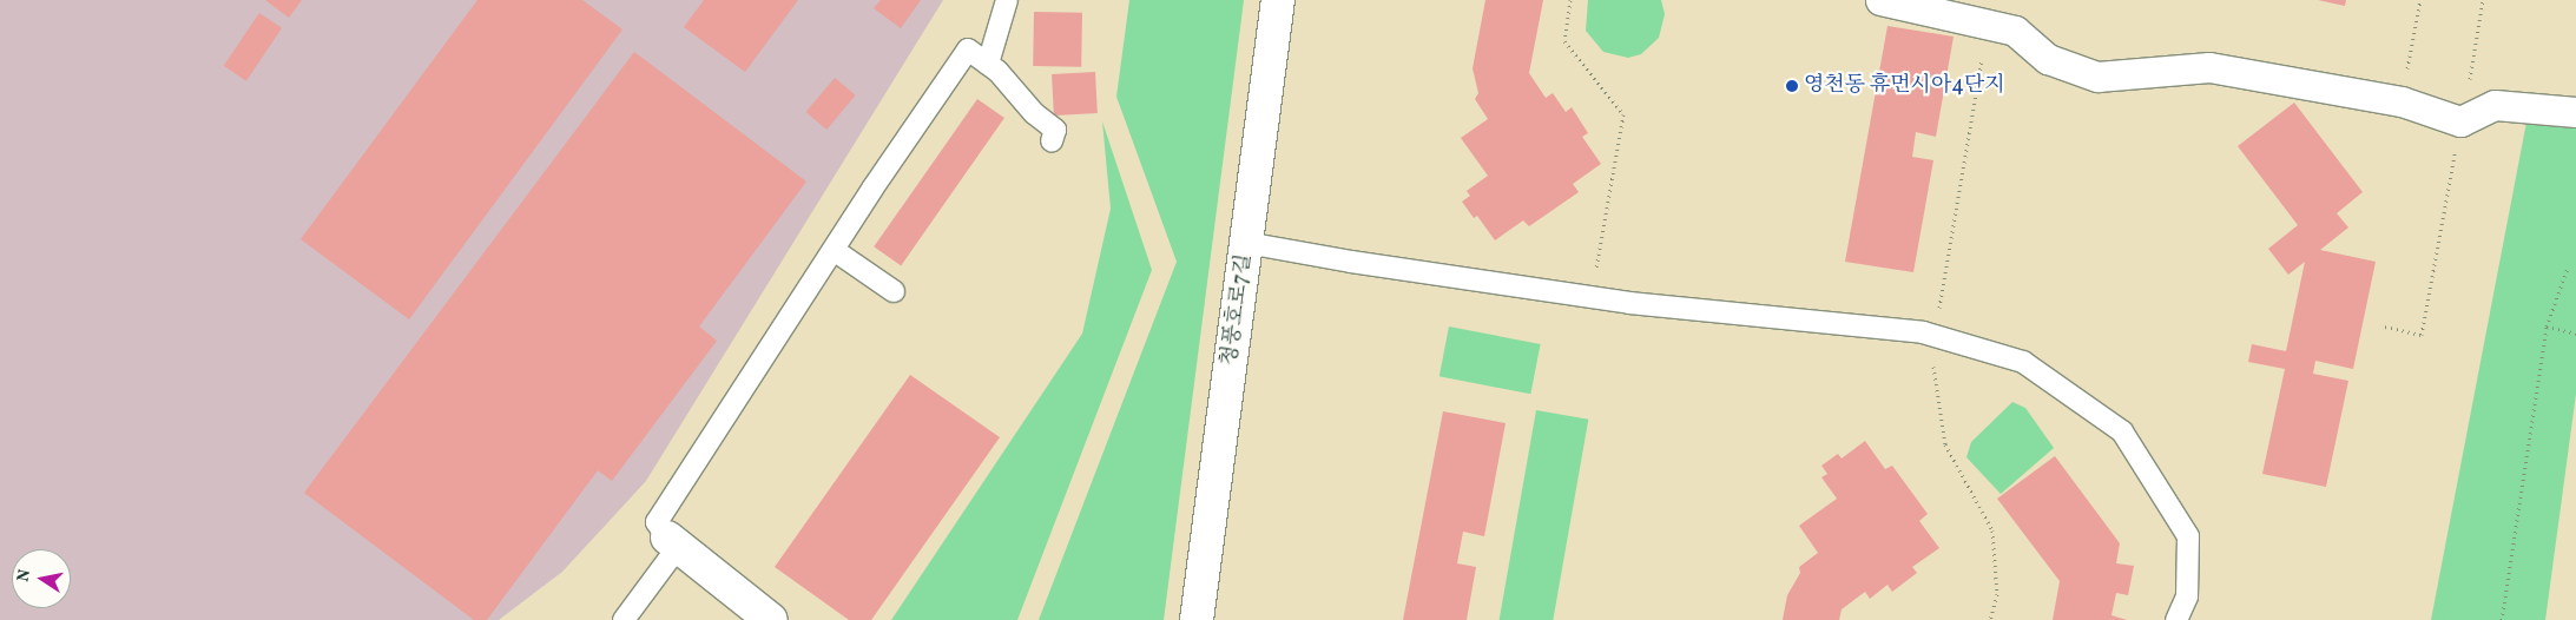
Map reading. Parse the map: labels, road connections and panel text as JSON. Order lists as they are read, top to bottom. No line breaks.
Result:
{"streets":{"street":["청풍호로7길"]},"places":["영천동 휴먼시아4단지"],"north":"left"}
